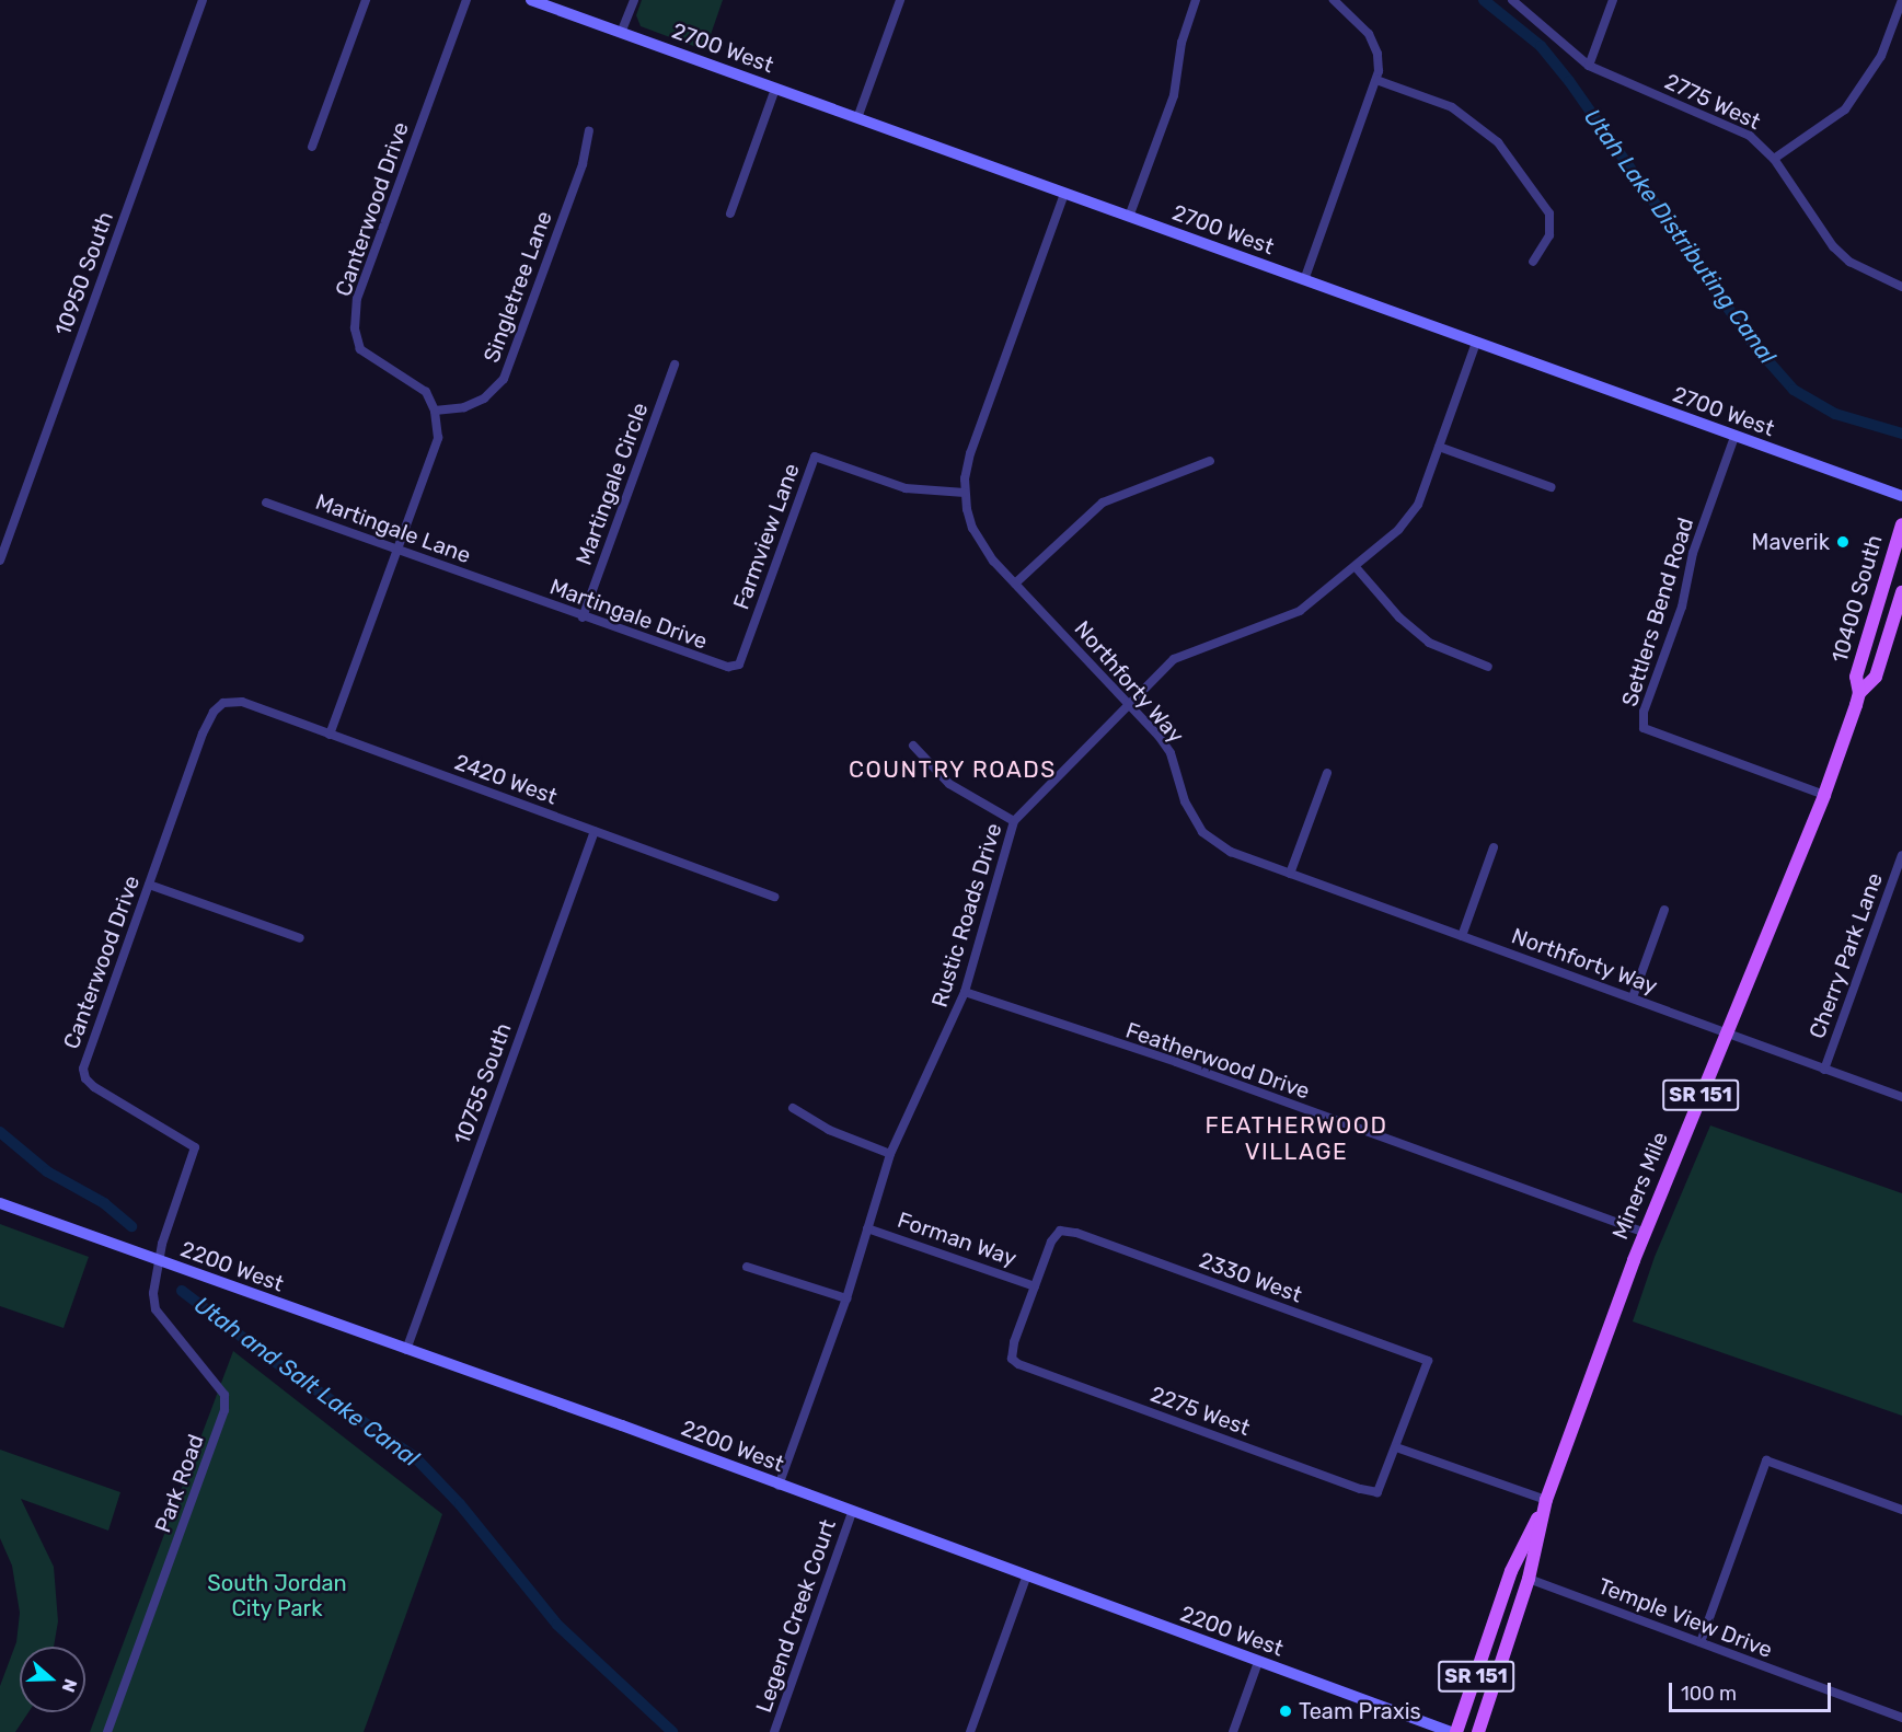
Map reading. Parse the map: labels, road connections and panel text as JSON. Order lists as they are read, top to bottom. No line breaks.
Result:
{"streets":{"main road":["10400 South","SR 151","Miners Mile"],"street":["2700 West","2775 West","Canterwood Drive","10950 South","Singletree Lane","Martingale Circle","Martingale Lane","Farmview Lane","Settlers Bend Road","Martingale Drive","Northforty Way","2420 West","Rustic Roads Drive","Cherry Park Lane","Featherwood Drive","10755 South","Forman Way","2200 West","2330 West","2275 West","Park Road","Legend Creek Court","Temple View Drive"]},"crossings":[["2700 West","Settlers Bend Road"],["2700 West","Northforty Way"],["2700 West","Rustic Roads Drive"],["Canterwood Drive","Singletree Lane"],["Canterwood Drive","2420 West"],["Canterwood Drive","2200 West"],["Canterwood Drive","Park Road"],["Martingale Circle","Martingale Drive"],["Martingale Lane","Martingale Drive"],["Farmview Lane","Martingale Drive"],["Farmview Lane","Northforty Way"],["10400 South","Miners Mile"],["Settlers Bend Road","Miners Mile"],["Northforty Way","Rustic Roads Drive"],["Northforty Way","Cherry Park Lane"],["Northforty Way","Miners Mile"],["2420 West","10755 South"],["Rustic Roads Drive","Featherwood Drive"],["Rustic Roads Drive","Forman Way"],["Rustic Roads Drive","2200 West"],["Featherwood Drive","Miners Mile"],["10755 South","2200 West"],["SR 151","Miners Mile"],["Miners Mile","Temple View Drive"],["Forman Way","2330 West"],["Forman Way","2275 West"],["2200 West","Park Road"],["2200 West","Legend Creek Court"],["2330 West","2275 West"]],"districts":["COUNTRY ROADS","FEATHERWOOD VILLAGE"],"water":["Utah Lake Distributing Canal","Utah and Salt Lake Canal"],"parks":["South Jordan City Park"],"places":["Maverik","Team Praxis"],"scale_bar":"100 m","north":"right"}
